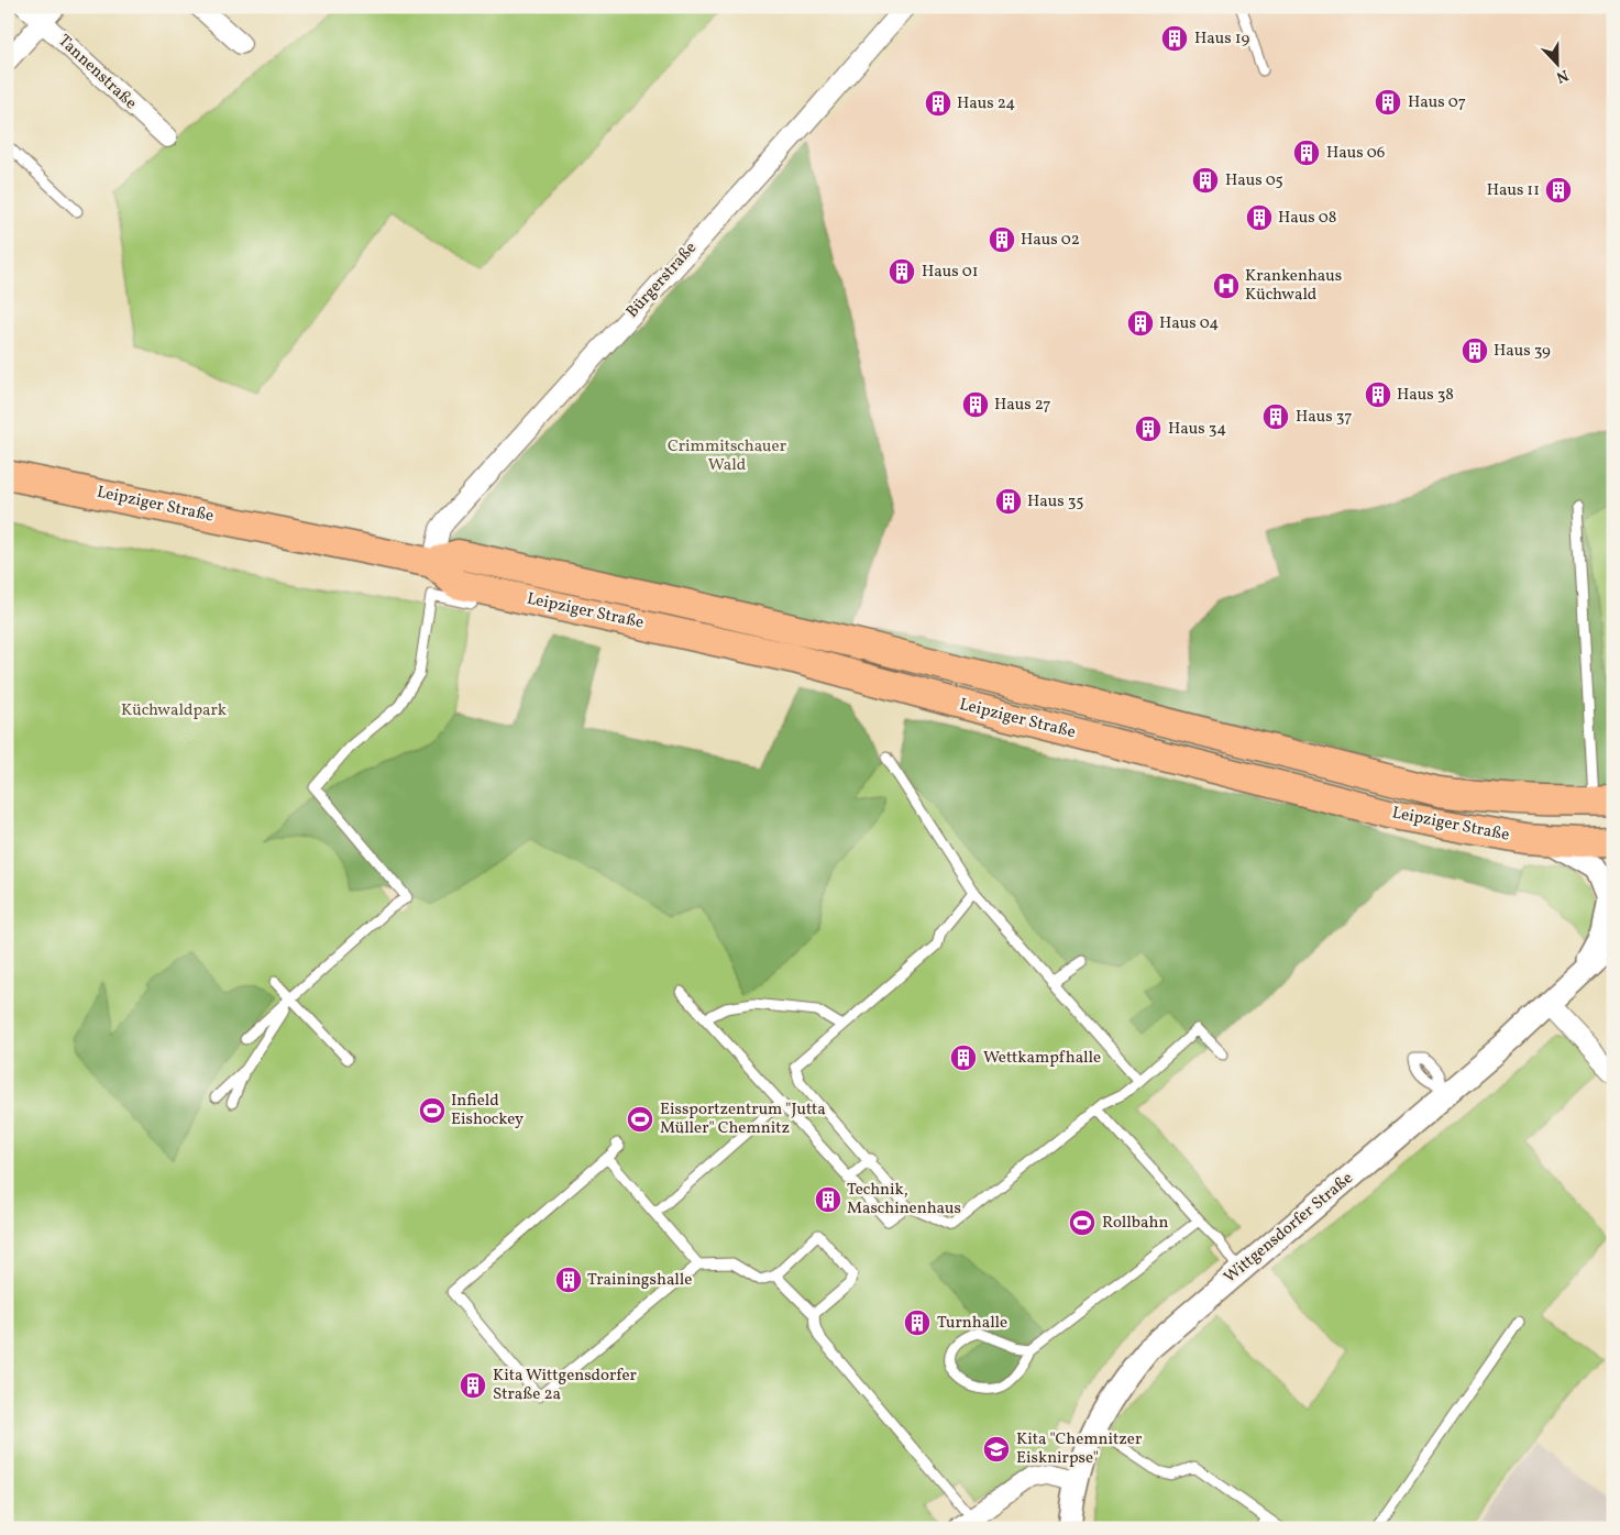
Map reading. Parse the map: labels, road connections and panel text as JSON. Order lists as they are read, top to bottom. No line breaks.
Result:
{"streets":{"main road":["Leipziger Straße"],"street":["Tannenstraße","Bürgerstraße","Wittgensdorfer Straße"]},"crossings":[["Bürgerstraße","Leipziger Straße"]],"parks":["Crimmitschauer Wald","Küchwaldpark"],"places":{"building":["Haus 19","Haus 07","Haus 24","Haus 06","Haus 05","Haus 11","Haus 08","Haus 02","Haus 01","Haus 04","Haus 39","Haus 38","Haus 27","Haus 37","Haus 34","Haus 35","Wettkampfhalle","Technik, Maschinenhaus","Trainingshalle","Turnhalle","Kita Wittgensdorfer Straße 2a"],"hospital":["Krankenhaus Küchwald"],"sports":["Infield Eishockey","Eissportzentrum \"Jutta Müller\" Chemnitz","Rollbahn"],"school or university":["Kita \"Chemnitzer Eisknirpse\""]},"north":"bottom"}
